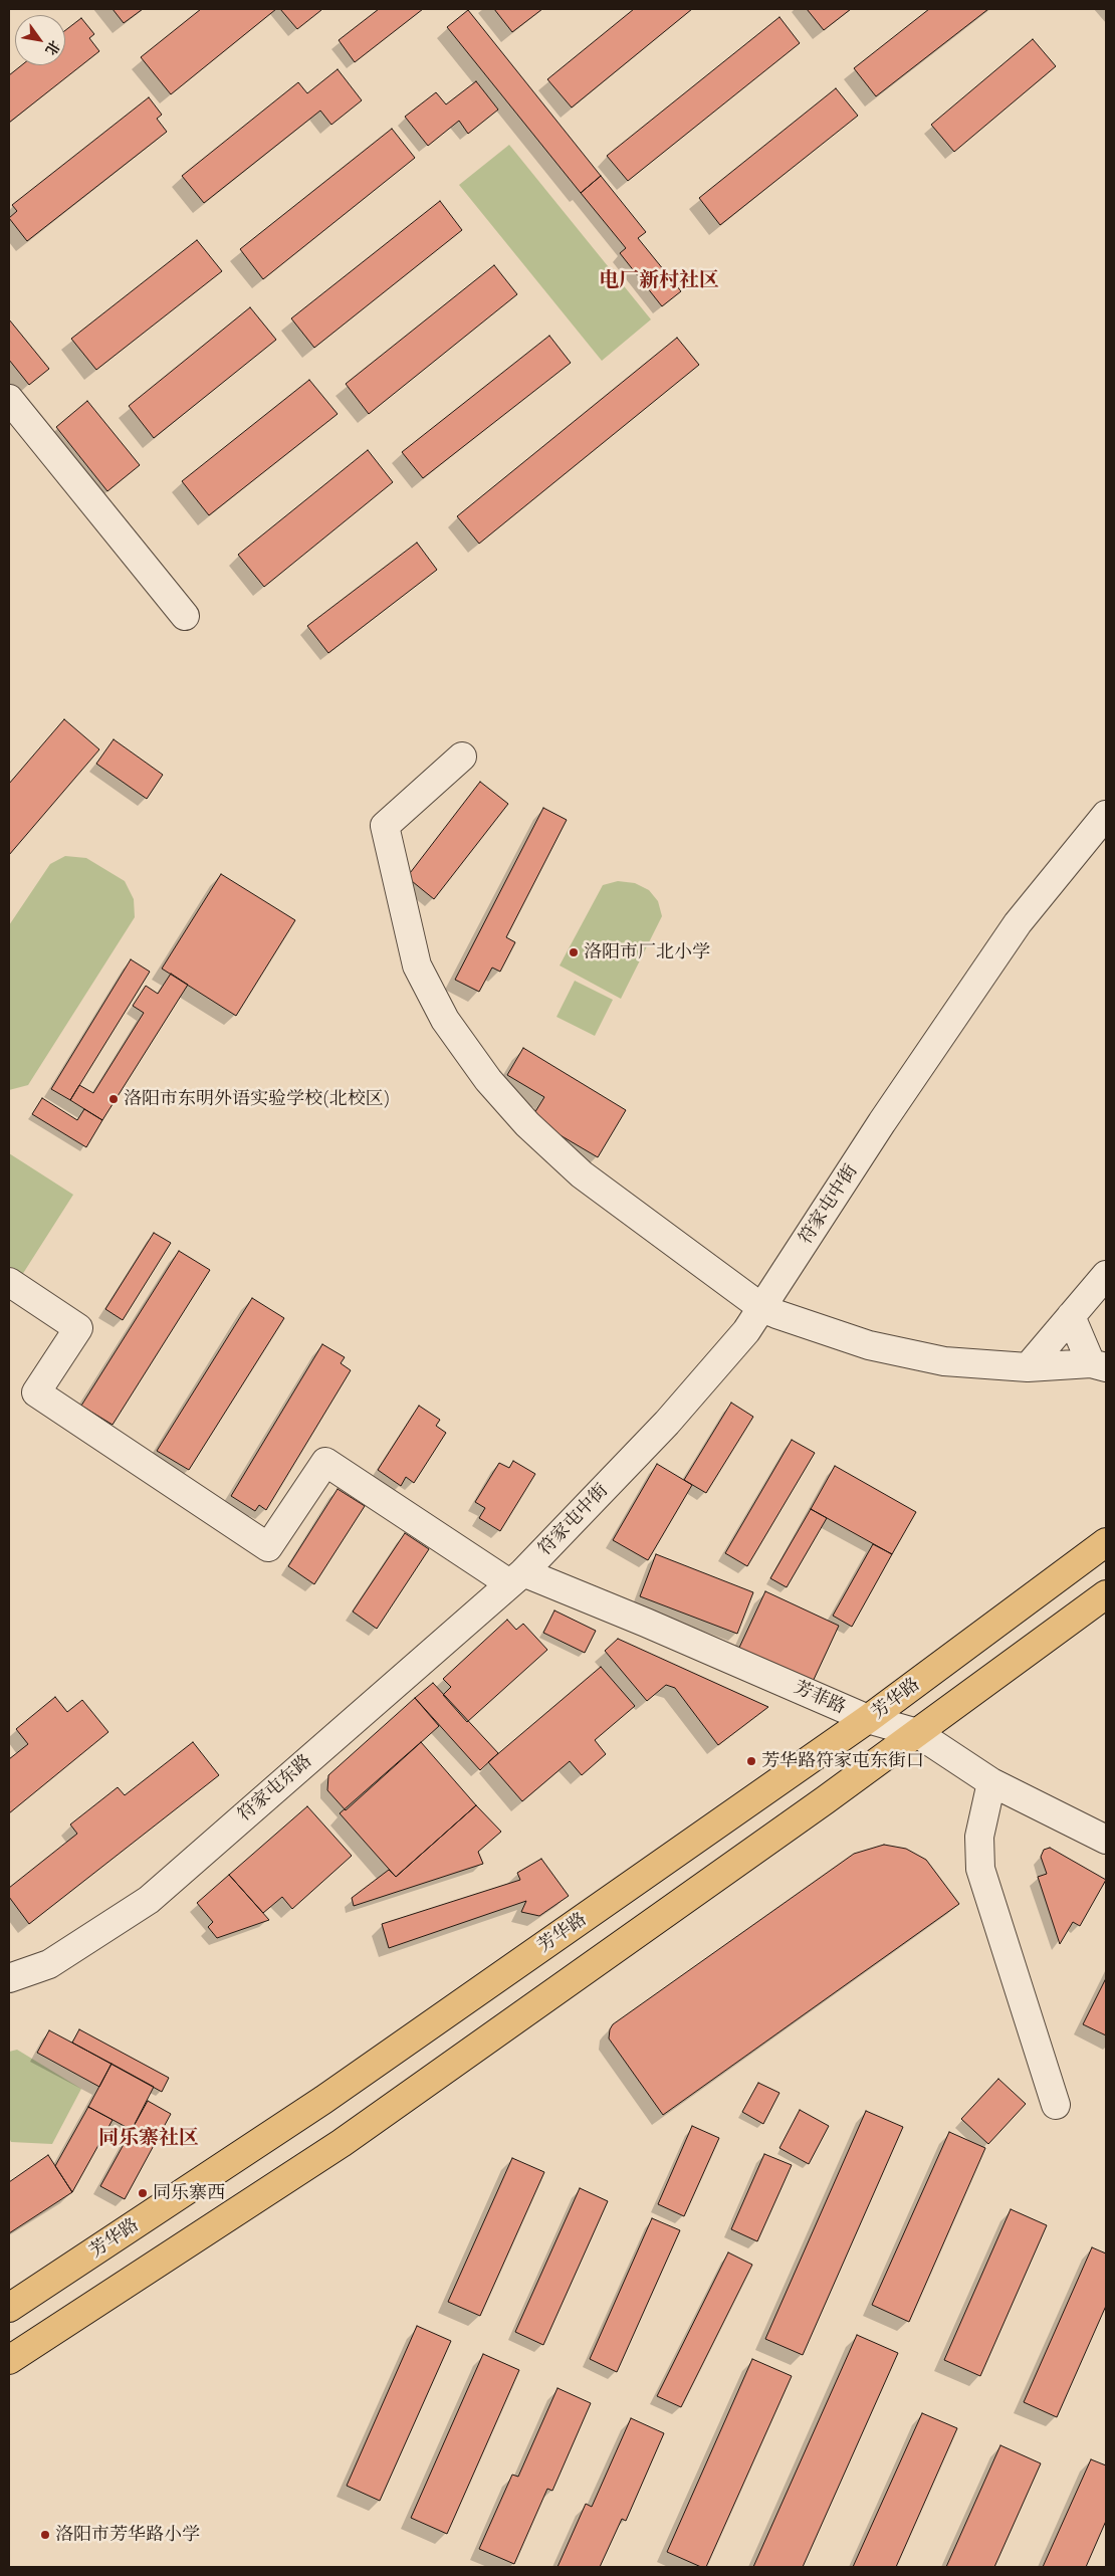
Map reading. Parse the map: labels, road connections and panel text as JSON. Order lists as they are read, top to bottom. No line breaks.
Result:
{"streets":{"main road":["芳华路"],"street":["符家屯中街","芳菲路","符家屯东路"]},"crossings":[["符家屯中街","芳菲路"],["符家屯中街","符家屯东路"],["芳菲路","芳华路"],["芳菲路","符家屯东路"]],"districts":["电厂新村社区","同乐寨社区"],"places":["洛阳市厂北小学","洛阳市东明外语实验学校(北校区)","芳华路符家屯东街口","同乐寨西","洛阳市芳华路小学"],"north":"bottom right"}
